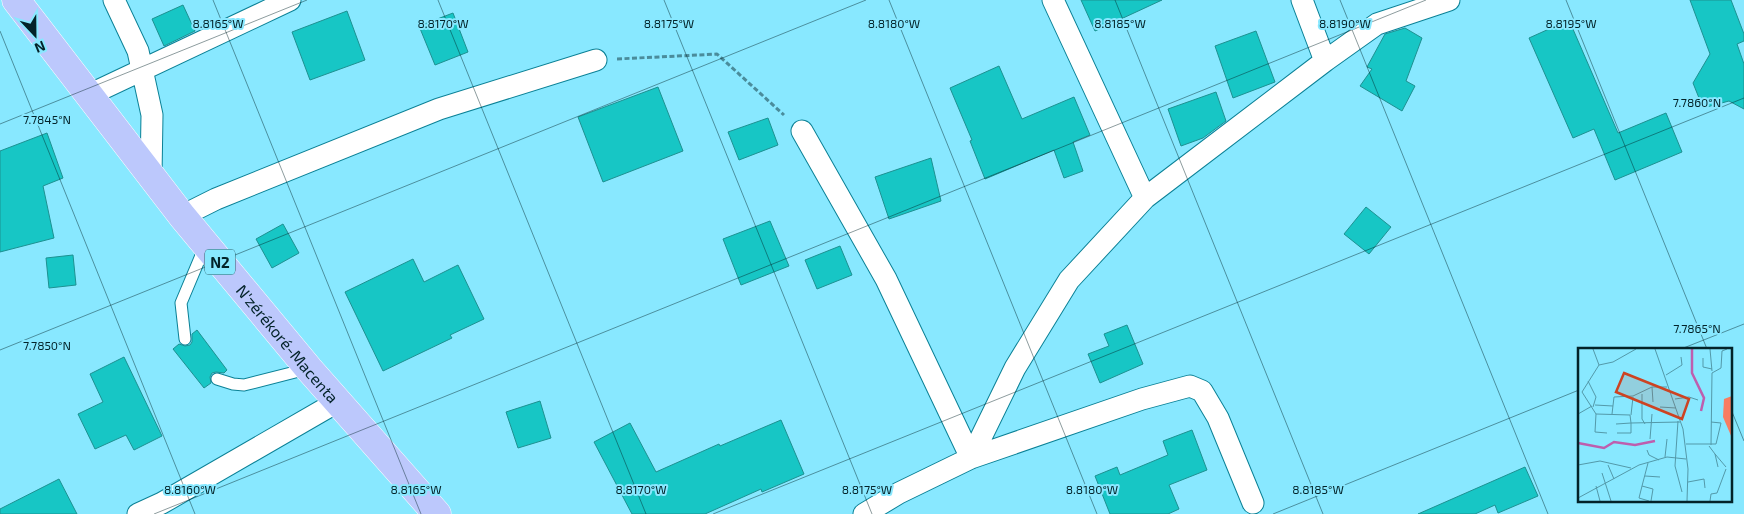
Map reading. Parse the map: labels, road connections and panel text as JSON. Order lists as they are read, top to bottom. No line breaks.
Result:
{"streets":{"highway":["N2","N'zérékoré-Macenta"]},"north":"bottom","coordinates":["8.8165°W","8.8170°W","8.8175°W","8.8180°W","8.8185°W","8.8195°W","8.8190°W","7.7860°N","7.7845°N","7.7865°N","7.7850°N","8.8160°W"]}
